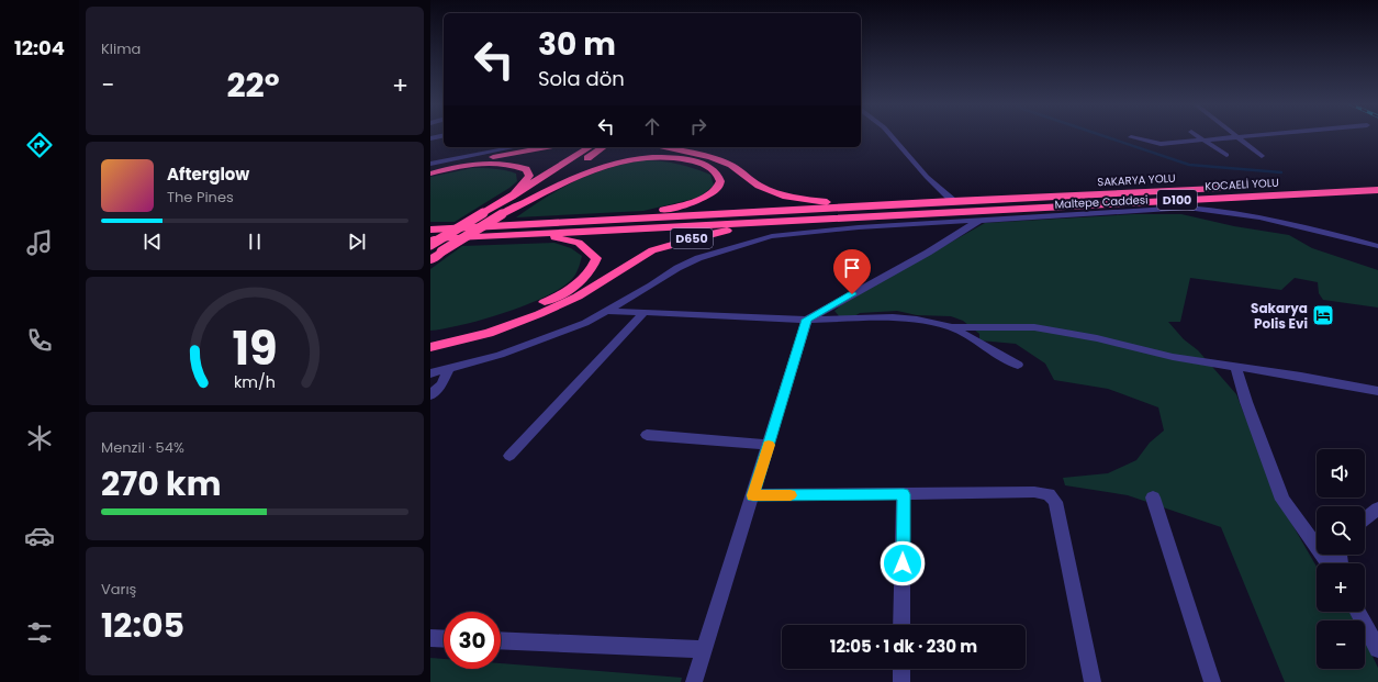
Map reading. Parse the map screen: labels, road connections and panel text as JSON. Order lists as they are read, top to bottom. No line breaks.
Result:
{"streets":{"highway":["SAKARYA YOLU","KOCAELİ YOLU","D100","D650"],"street":["Maltepe Caddesi"]},"crossings":[["SAKARYA YOLU","D100"],["KOCAELİ YOLU","D100"],["KOCAELİ YOLU","Maltepe Caddesi"],["KOCAELİ YOLU","D650"],["D100","Maltepe Caddesi"],["D100","D650"],["Maltepe Caddesi","D650"]],"places":{"hotel":["Sakarya Polis Evi"]},"page":{"tabs":"12:04","tile":["Klima",["Menzil · 54%","270 km"],["Varış","12:05"]],"turn":["30 m","Sola dön"],"heat":["−","22°","+"],"song":["Afterglow","The Pines"],"map_buttons":["+","−"],"limit":"30","trip":"12:05 · 1 dk · 230 m","gauge":["19","km/h"]}}
